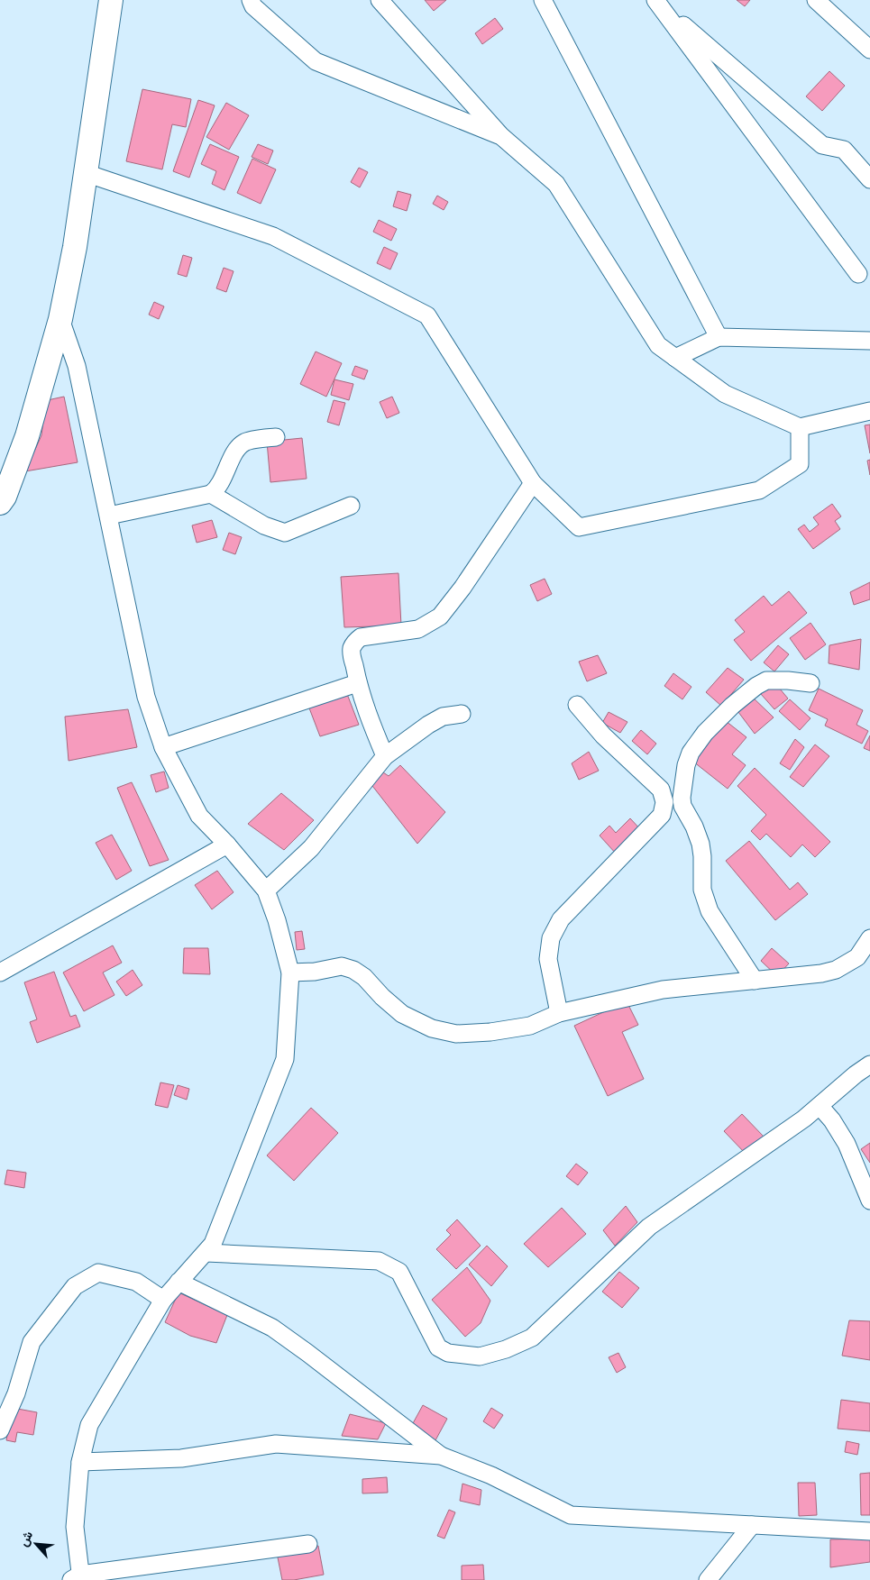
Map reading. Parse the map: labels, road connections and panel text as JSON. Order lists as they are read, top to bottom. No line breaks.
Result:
{"north":"top left"}
